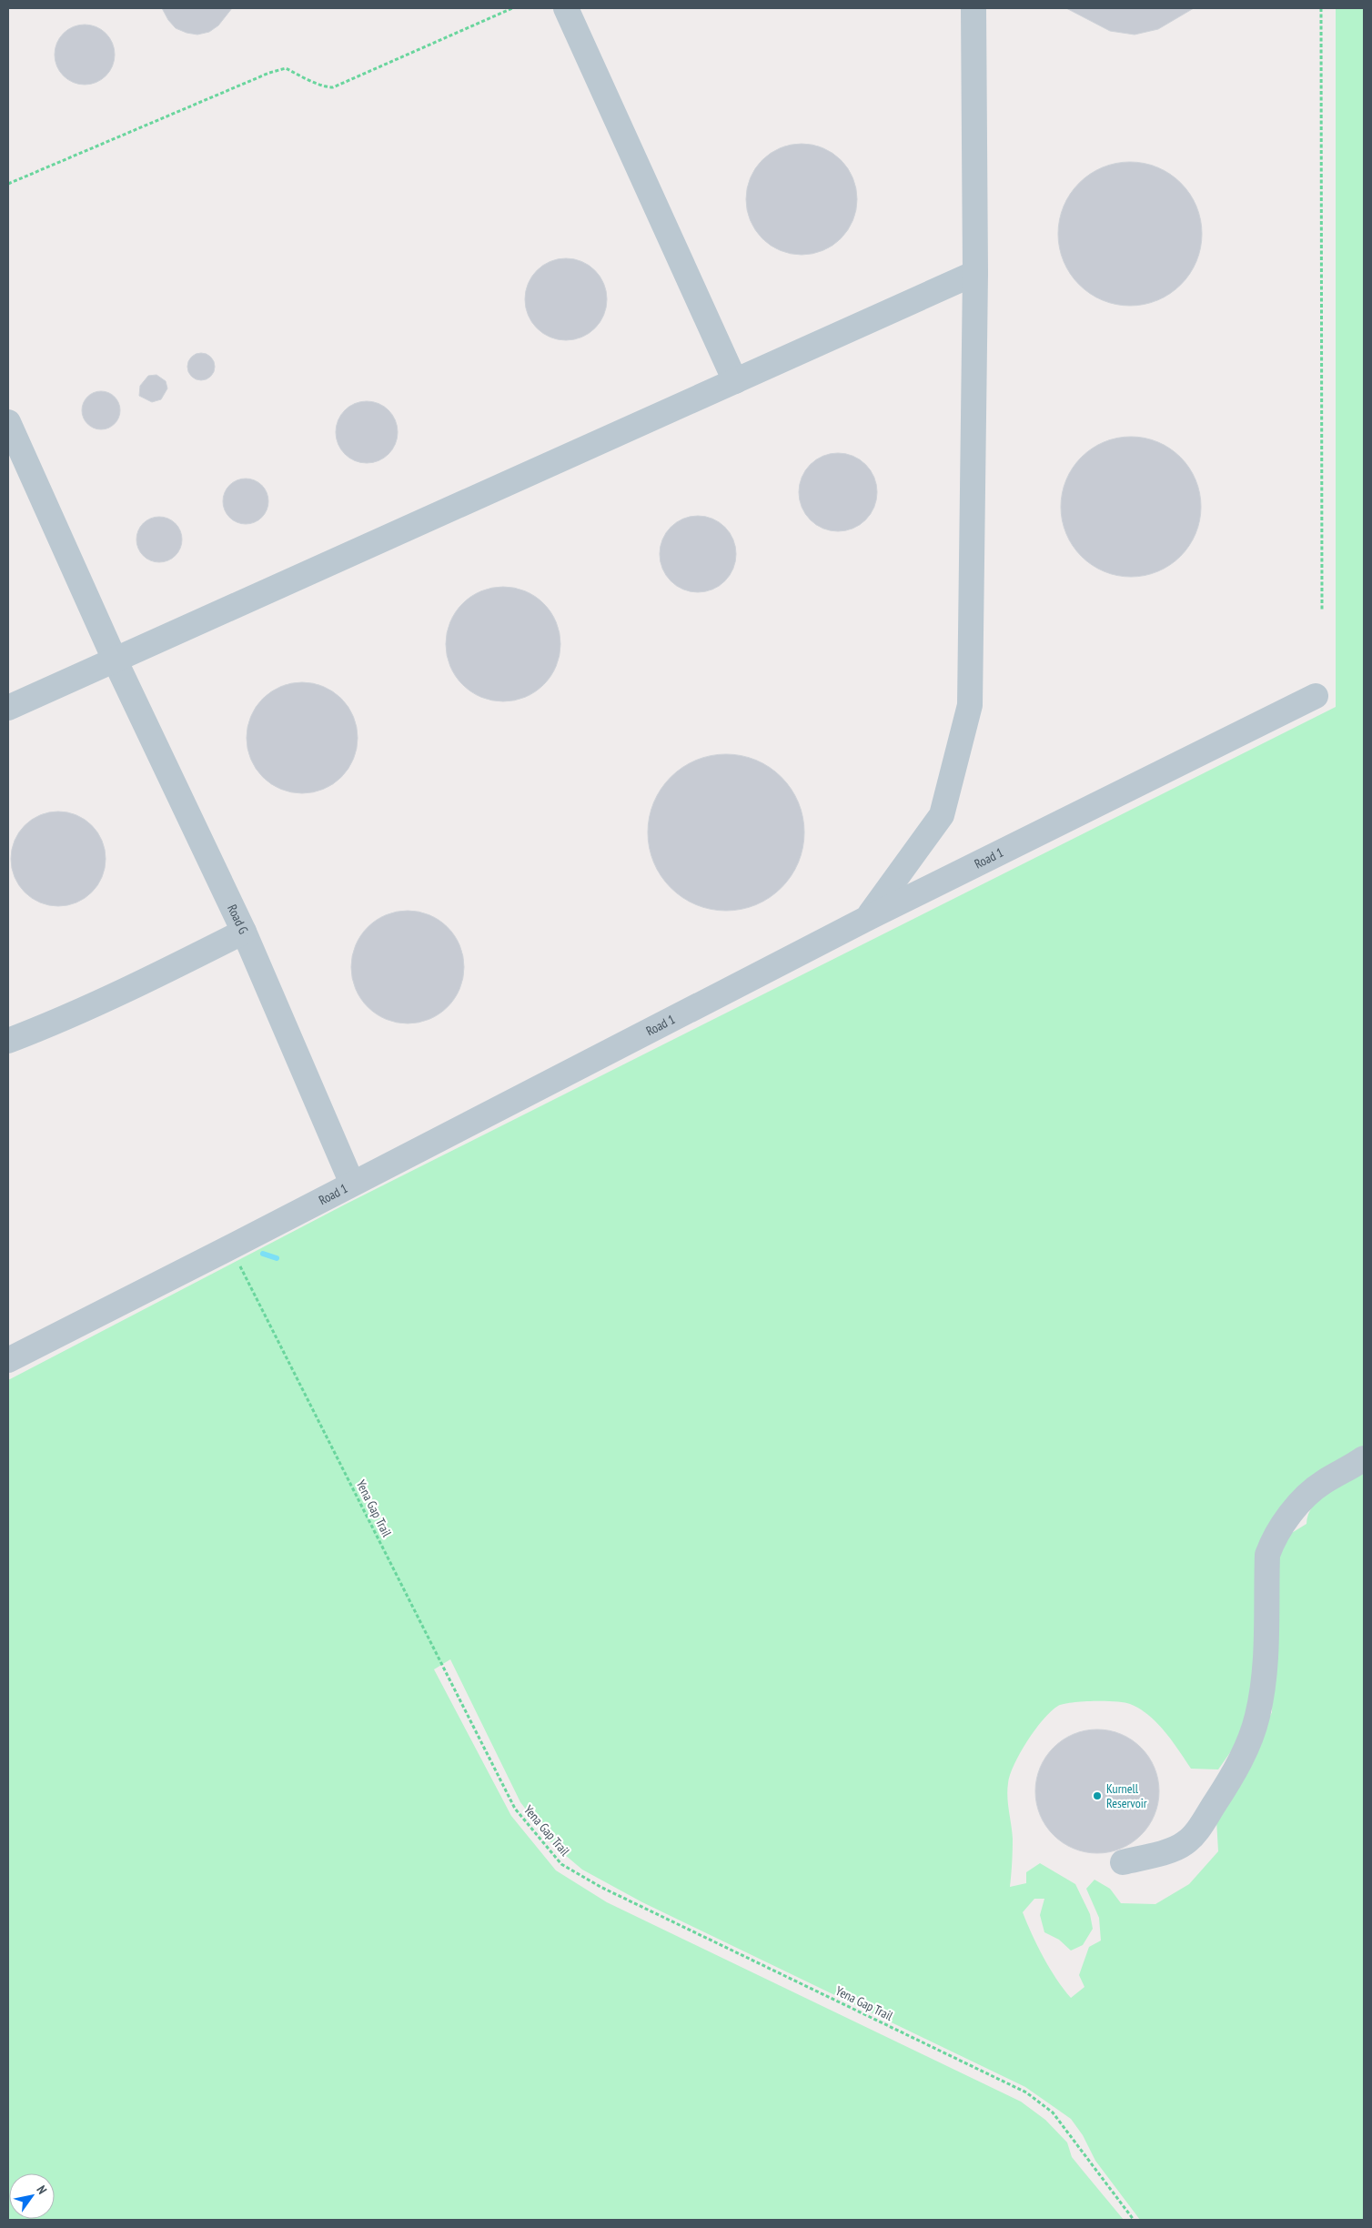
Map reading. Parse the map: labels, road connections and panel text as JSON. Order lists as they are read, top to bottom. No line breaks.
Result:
{"streets":{"lane":["Road 1","Road G"],"path":["Yena Gap Trail"]},"crossings":[["Road 1","Road G"],["Road 1","Yena Gap Trail"]],"places":["Kurnell Reservoir"],"north":"top right"}
